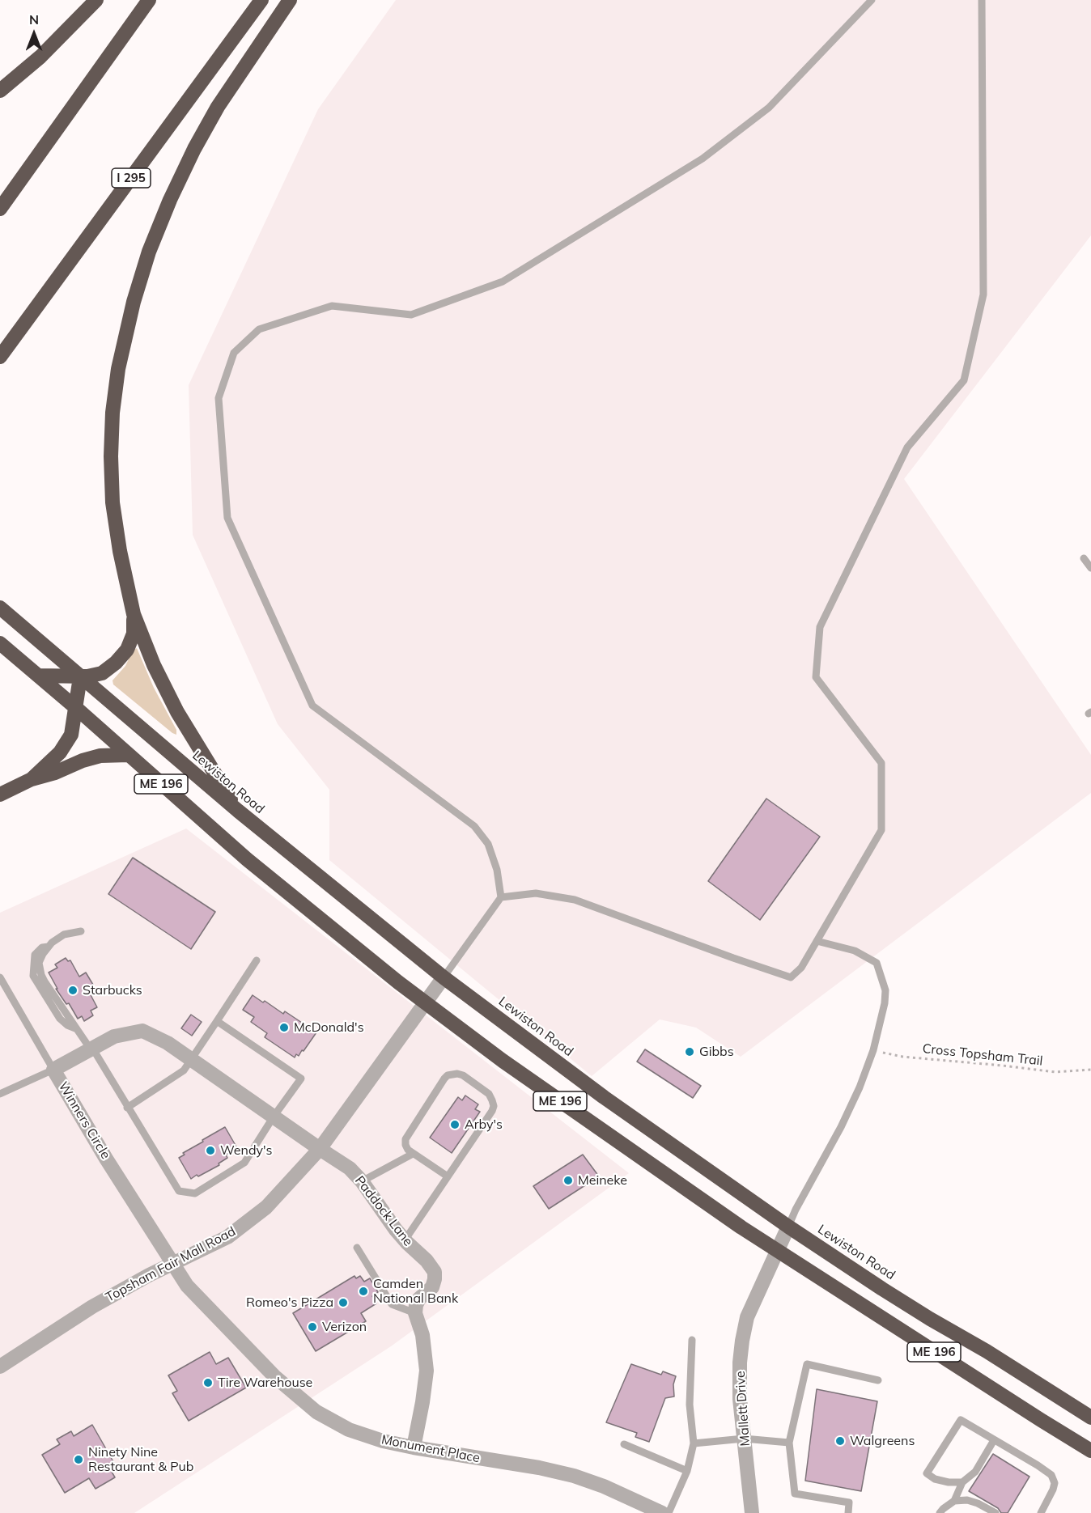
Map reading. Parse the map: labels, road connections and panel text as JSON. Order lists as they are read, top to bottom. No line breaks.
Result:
{"streets":{"highway":["I 295","Lewiston Road","ME 196"],"street":["Winners Circle","Paddock Lane","Topsham Fair Mall Road","Mallett Drive","Monument Place"],"path":["Cross Topsham Trail"]},"crossings":[["Lewiston Road","Topsham Fair Mall Road"],["Lewiston Road","Mallett Drive"],["ME 196","Topsham Fair Mall Road"],["ME 196","Mallett Drive"],["Winners Circle","Paddock Lane"],["Winners Circle","Topsham Fair Mall Road"],["Winners Circle","Monument Place"],["Paddock Lane","Topsham Fair Mall Road"],["Topsham Fair Mall Road","Monument Place"]],"places":["Starbucks","McDonald's","Gibbs","Arby's","Wendy's","Meineke","Camden National Bank","Romeo's Pizza","Verizon","Tire Warehouse","Walgreens","Ninety Nine Restaurant & Pub"],"north":"top"}
